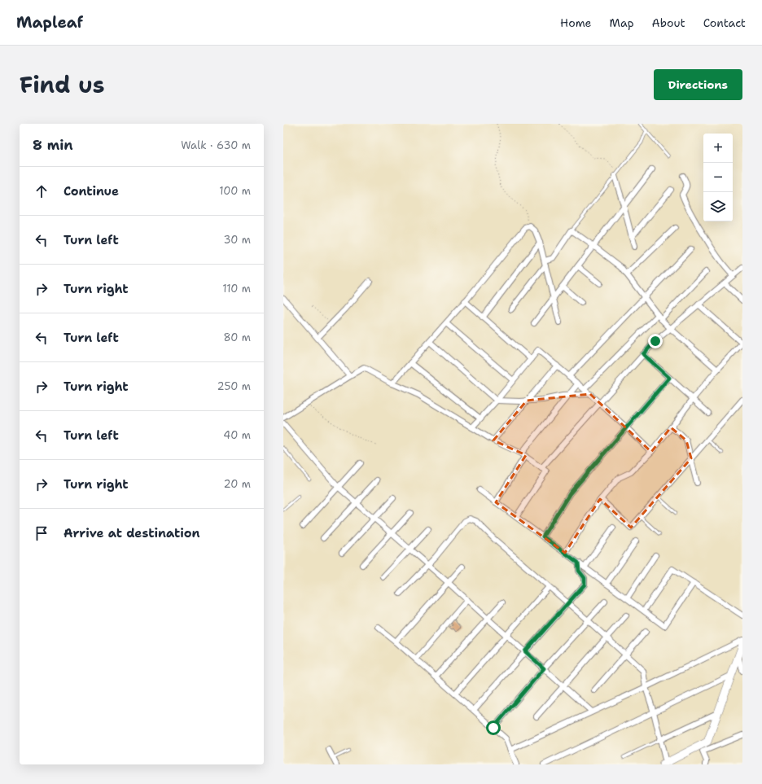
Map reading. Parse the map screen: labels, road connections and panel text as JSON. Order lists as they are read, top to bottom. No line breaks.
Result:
{"page":{"header":"Mapleaf","nav":["Home","Map","About","Contact"],"title":"Find us","buttons":"Directions","heading":["8 min","Walk · 630 m"],"map_buttons":["+","−"],"list":[["Continue","100 m"],["Turn left","30 m"],["Turn right","110 m"],["Turn left","80 m"],["Turn right","250 m"],["Turn left","40 m"],["Turn right","20 m"],"Arrive at destination"]}}
